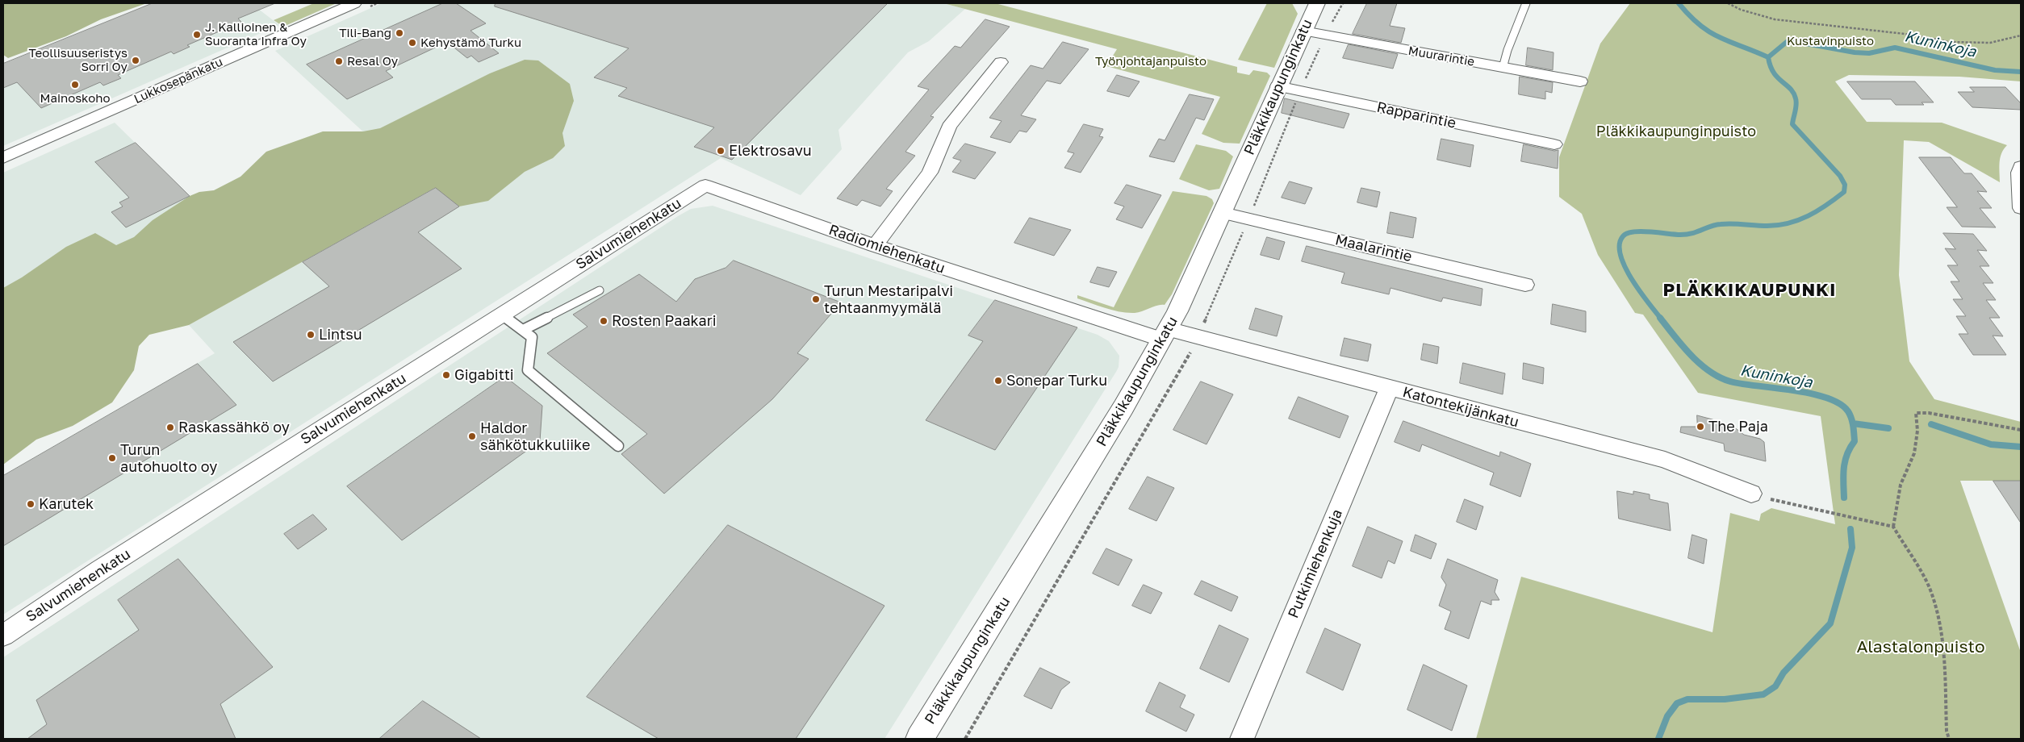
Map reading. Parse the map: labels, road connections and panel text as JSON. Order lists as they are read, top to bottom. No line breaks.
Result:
{"streets":{"street":["Muurarintie","Lukkosepänkatu","Pläkkikaupunginkatu","Rapparintie","Salvumiehenkatu","Maalarintie","Radiomiehenkatu","Katontekijänkatu","Putkimiehenkuja"]},"crossings":[["Muurarintie","Pläkkikaupunginkatu"],["Pläkkikaupunginkatu","Rapparintie"],["Pläkkikaupunginkatu","Maalarintie"],["Pläkkikaupunginkatu","Radiomiehenkatu"],["Pläkkikaupunginkatu","Katontekijänkatu"],["Salvumiehenkatu","Radiomiehenkatu"],["Radiomiehenkatu","Katontekijänkatu"],["Katontekijänkatu","Putkimiehenkuja"]],"districts":["PLÄKKIKAUPUNKI"],"water":["Kuninkoja"],"parks":["Kustavinpuisto","Työnjohtajanpuisto","Pläkkikaupunginpuisto","Alastalonpuisto"],"places":["Tili-Bang","J. Kallioinen & Suoranta Infra Oy","Kehystämö Turku","Teollisuuseristys Sorri Oy","Resal Oy","Mainoskoho","Elektrosavu","Turun Mestaripalvi tehtaanmyymälä","Rosten Paakari","Lintsu","Gigabitti","Sonepar Turku","The Paja","Raskassähkö oy","Haldor sähkötukkuliike","Turun autohuolto oy","Karutek"]}
